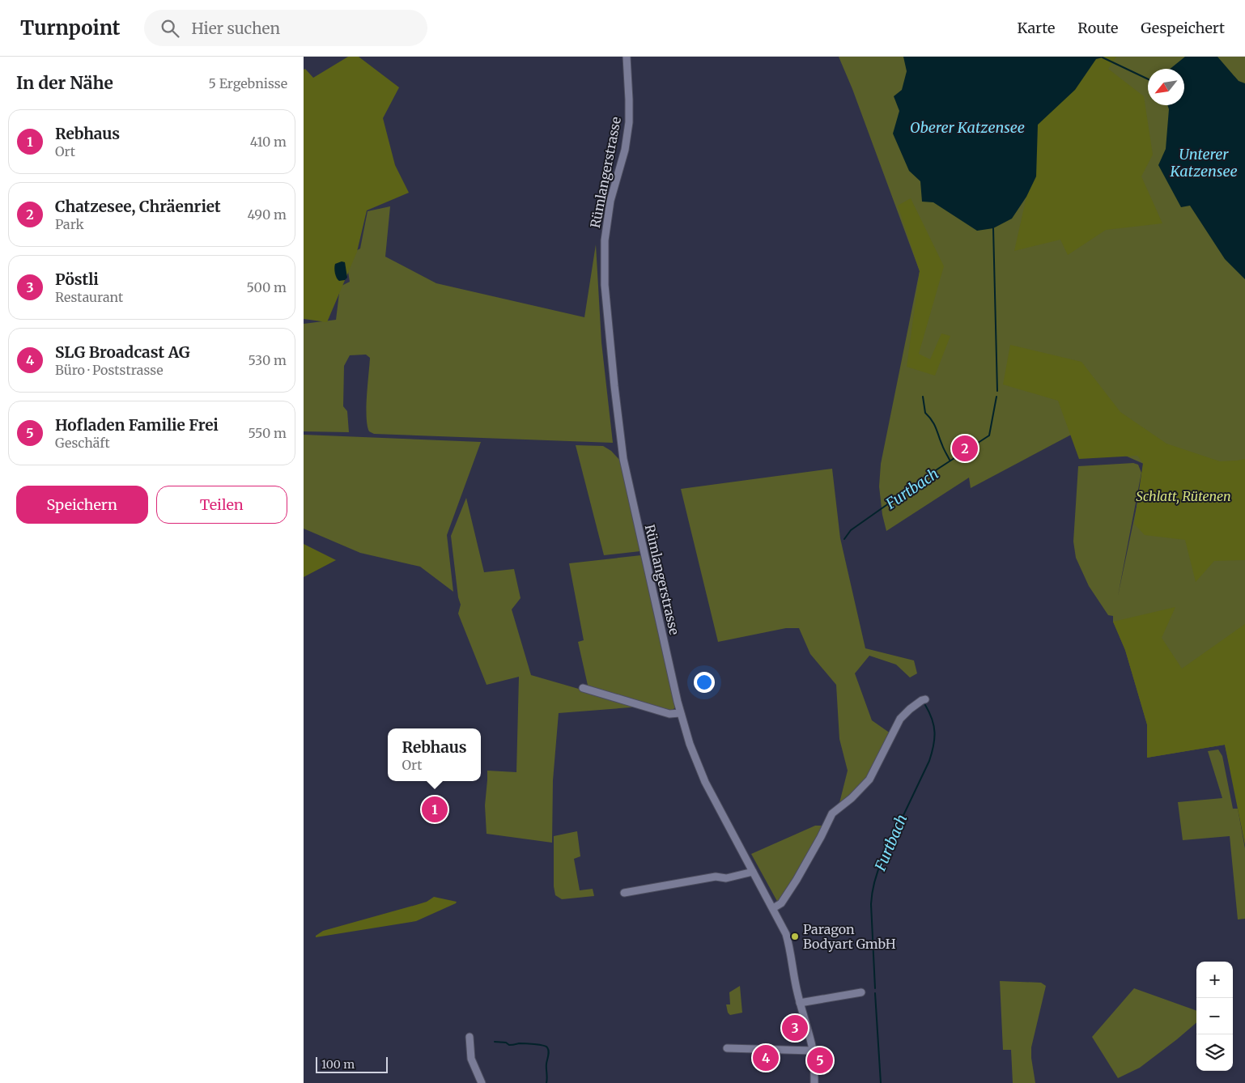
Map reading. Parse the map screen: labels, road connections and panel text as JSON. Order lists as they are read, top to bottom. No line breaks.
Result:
{"streets":{"street":["Rümlangerstrasse"]},"water":["Oberer Katzensee","Unterer Katzensee","Furtbach"],"parks":["Schlatt, Rütenen"],"places":["Paragon Bodyart GmbH"],"scale_bar":"100 m","north":"bottom left","page":{"header":"Turnpoint","search":"Hier suchen","nav":["Karte","Route","Gespeichert"],"heading":["In der Nähe","5 Ergebnisse"],"list":[{"mark":"1","name":"Rebhaus","note":"Ort","value":"410 m"},{"mark":"2","name":"Chatzesee, Chräenriet","note":"Park","value":"490 m"},{"mark":"3","name":"Pöstli","note":"Restaurant","value":"500 m"},{"mark":"4","name":"SLG Broadcast AG","note":"Büro · Poststrasse","value":"530 m"},{"mark":"5","name":"Hofladen Familie Frei","note":"Geschäft","value":"550 m"}],"pins":["2","1","3","4","5"],"buttons":["Speichern","Teilen"],"popup":["Rebhaus","Ort"],"map_buttons":["+","−"],"scale":"100 m"}}
